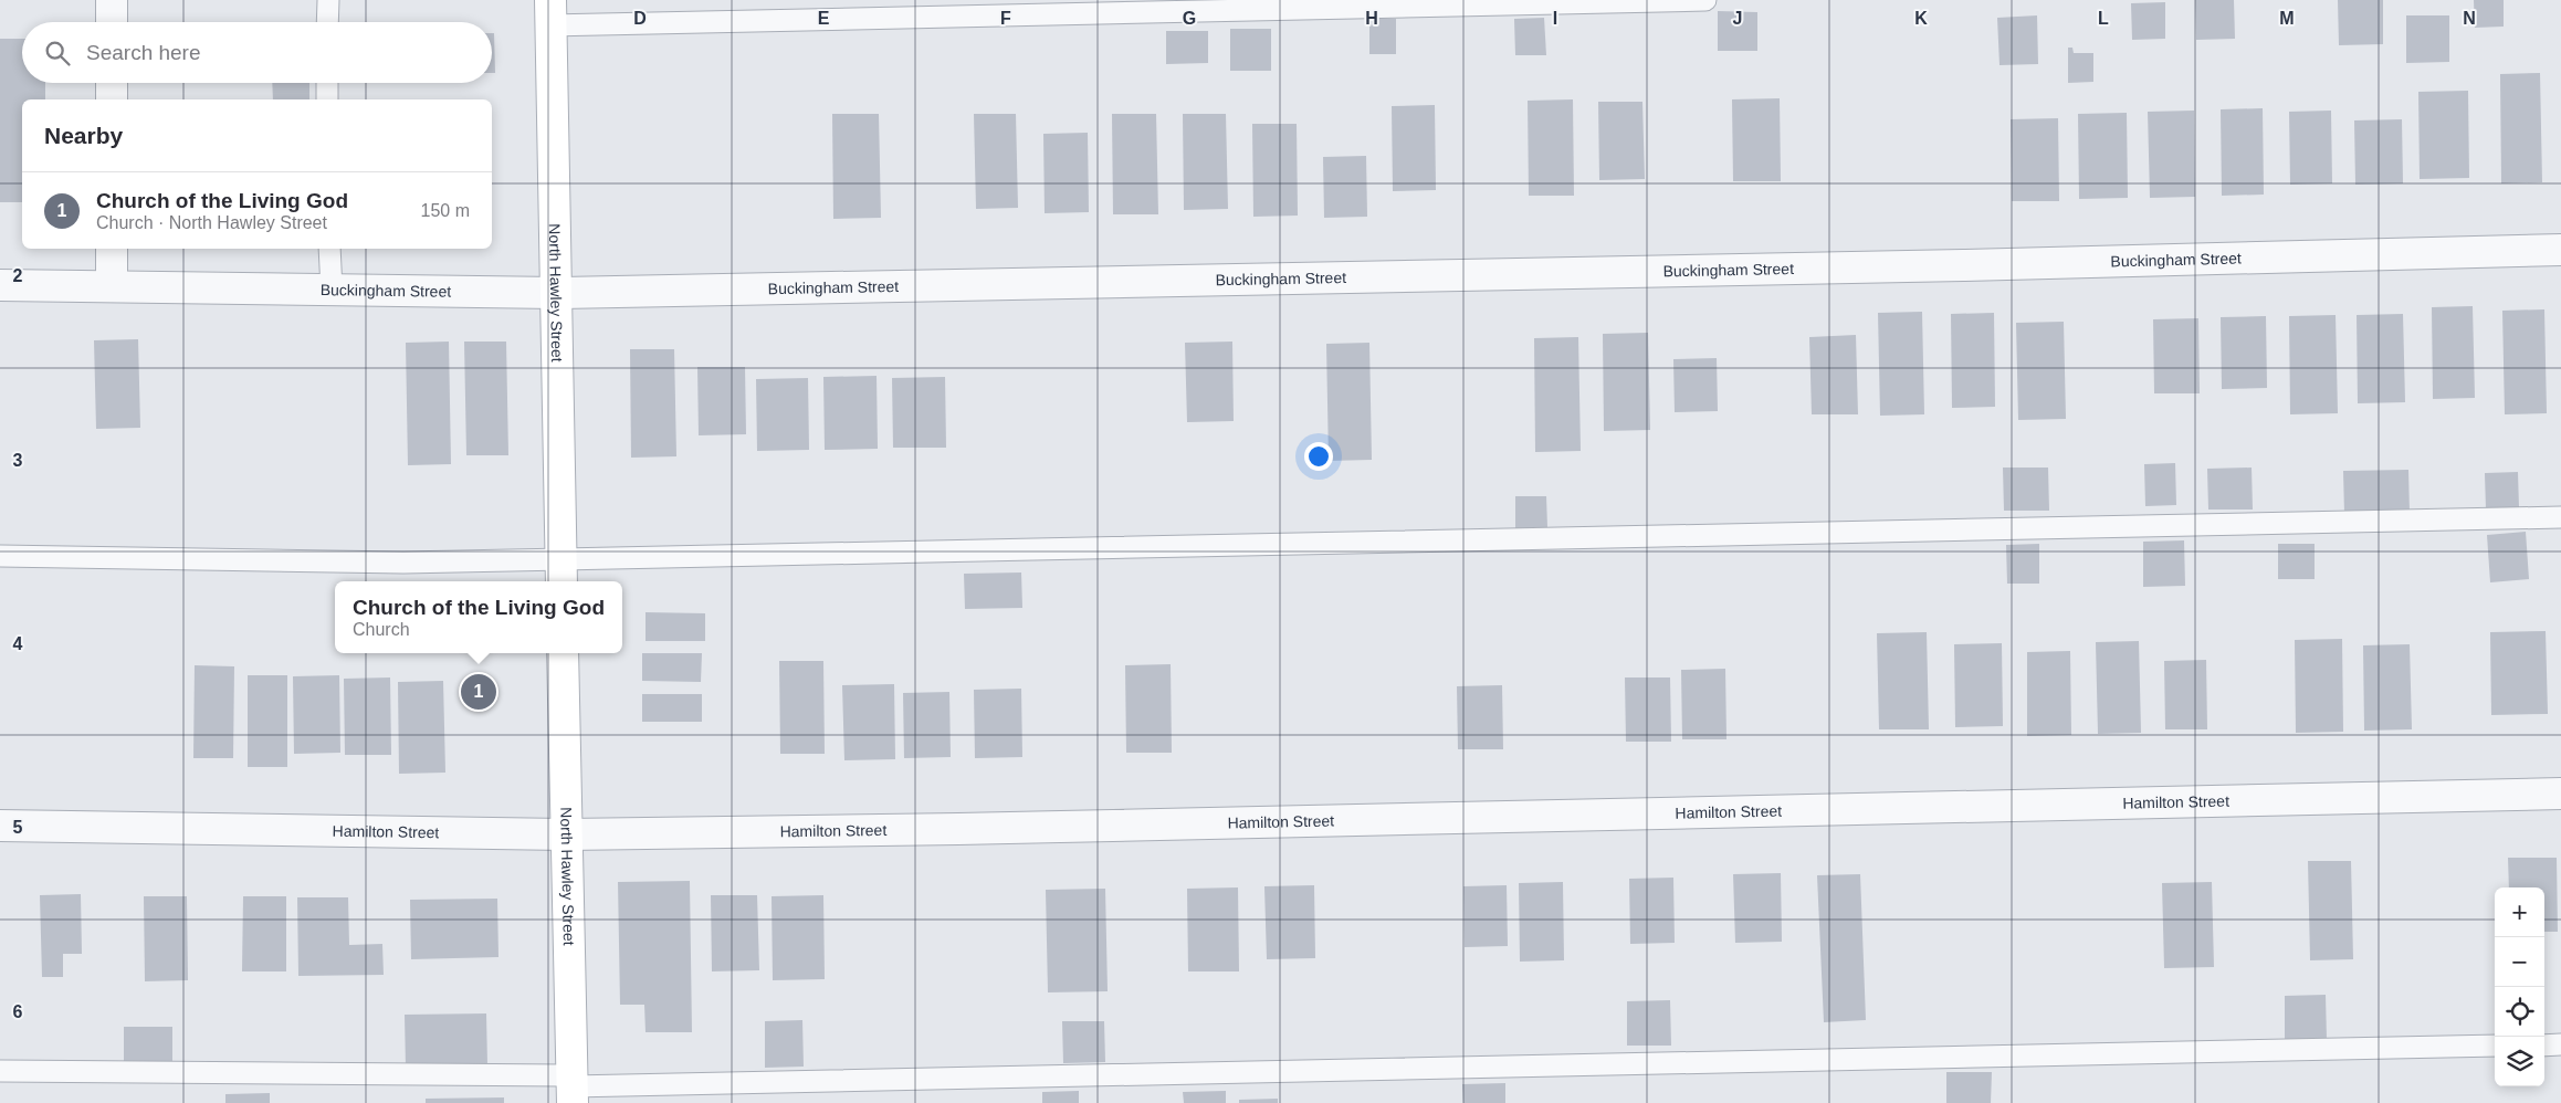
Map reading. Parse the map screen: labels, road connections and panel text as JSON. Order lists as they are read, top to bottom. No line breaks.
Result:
{"streets":{"street":["Buckingham Street","North Hawley Street","Hamilton Street"]},"crossings":[["Buckingham Street","North Hawley Street"],["North Hawley Street","Hamilton Street"]],"page":{"search":"Search here","heading":"Nearby","list":[{"mark":"1","name":"Church of the Living God","note":"Church · North Hawley Street","value":"150 m"}],"popup":["Church of the Living God","Church"],"pins":"1","map_buttons":["+","−"]},"grid":{"columns":["D","E","F","G","H","I","J","K","L","M","N"],"rows":["2","3","4","5","6"]}}
